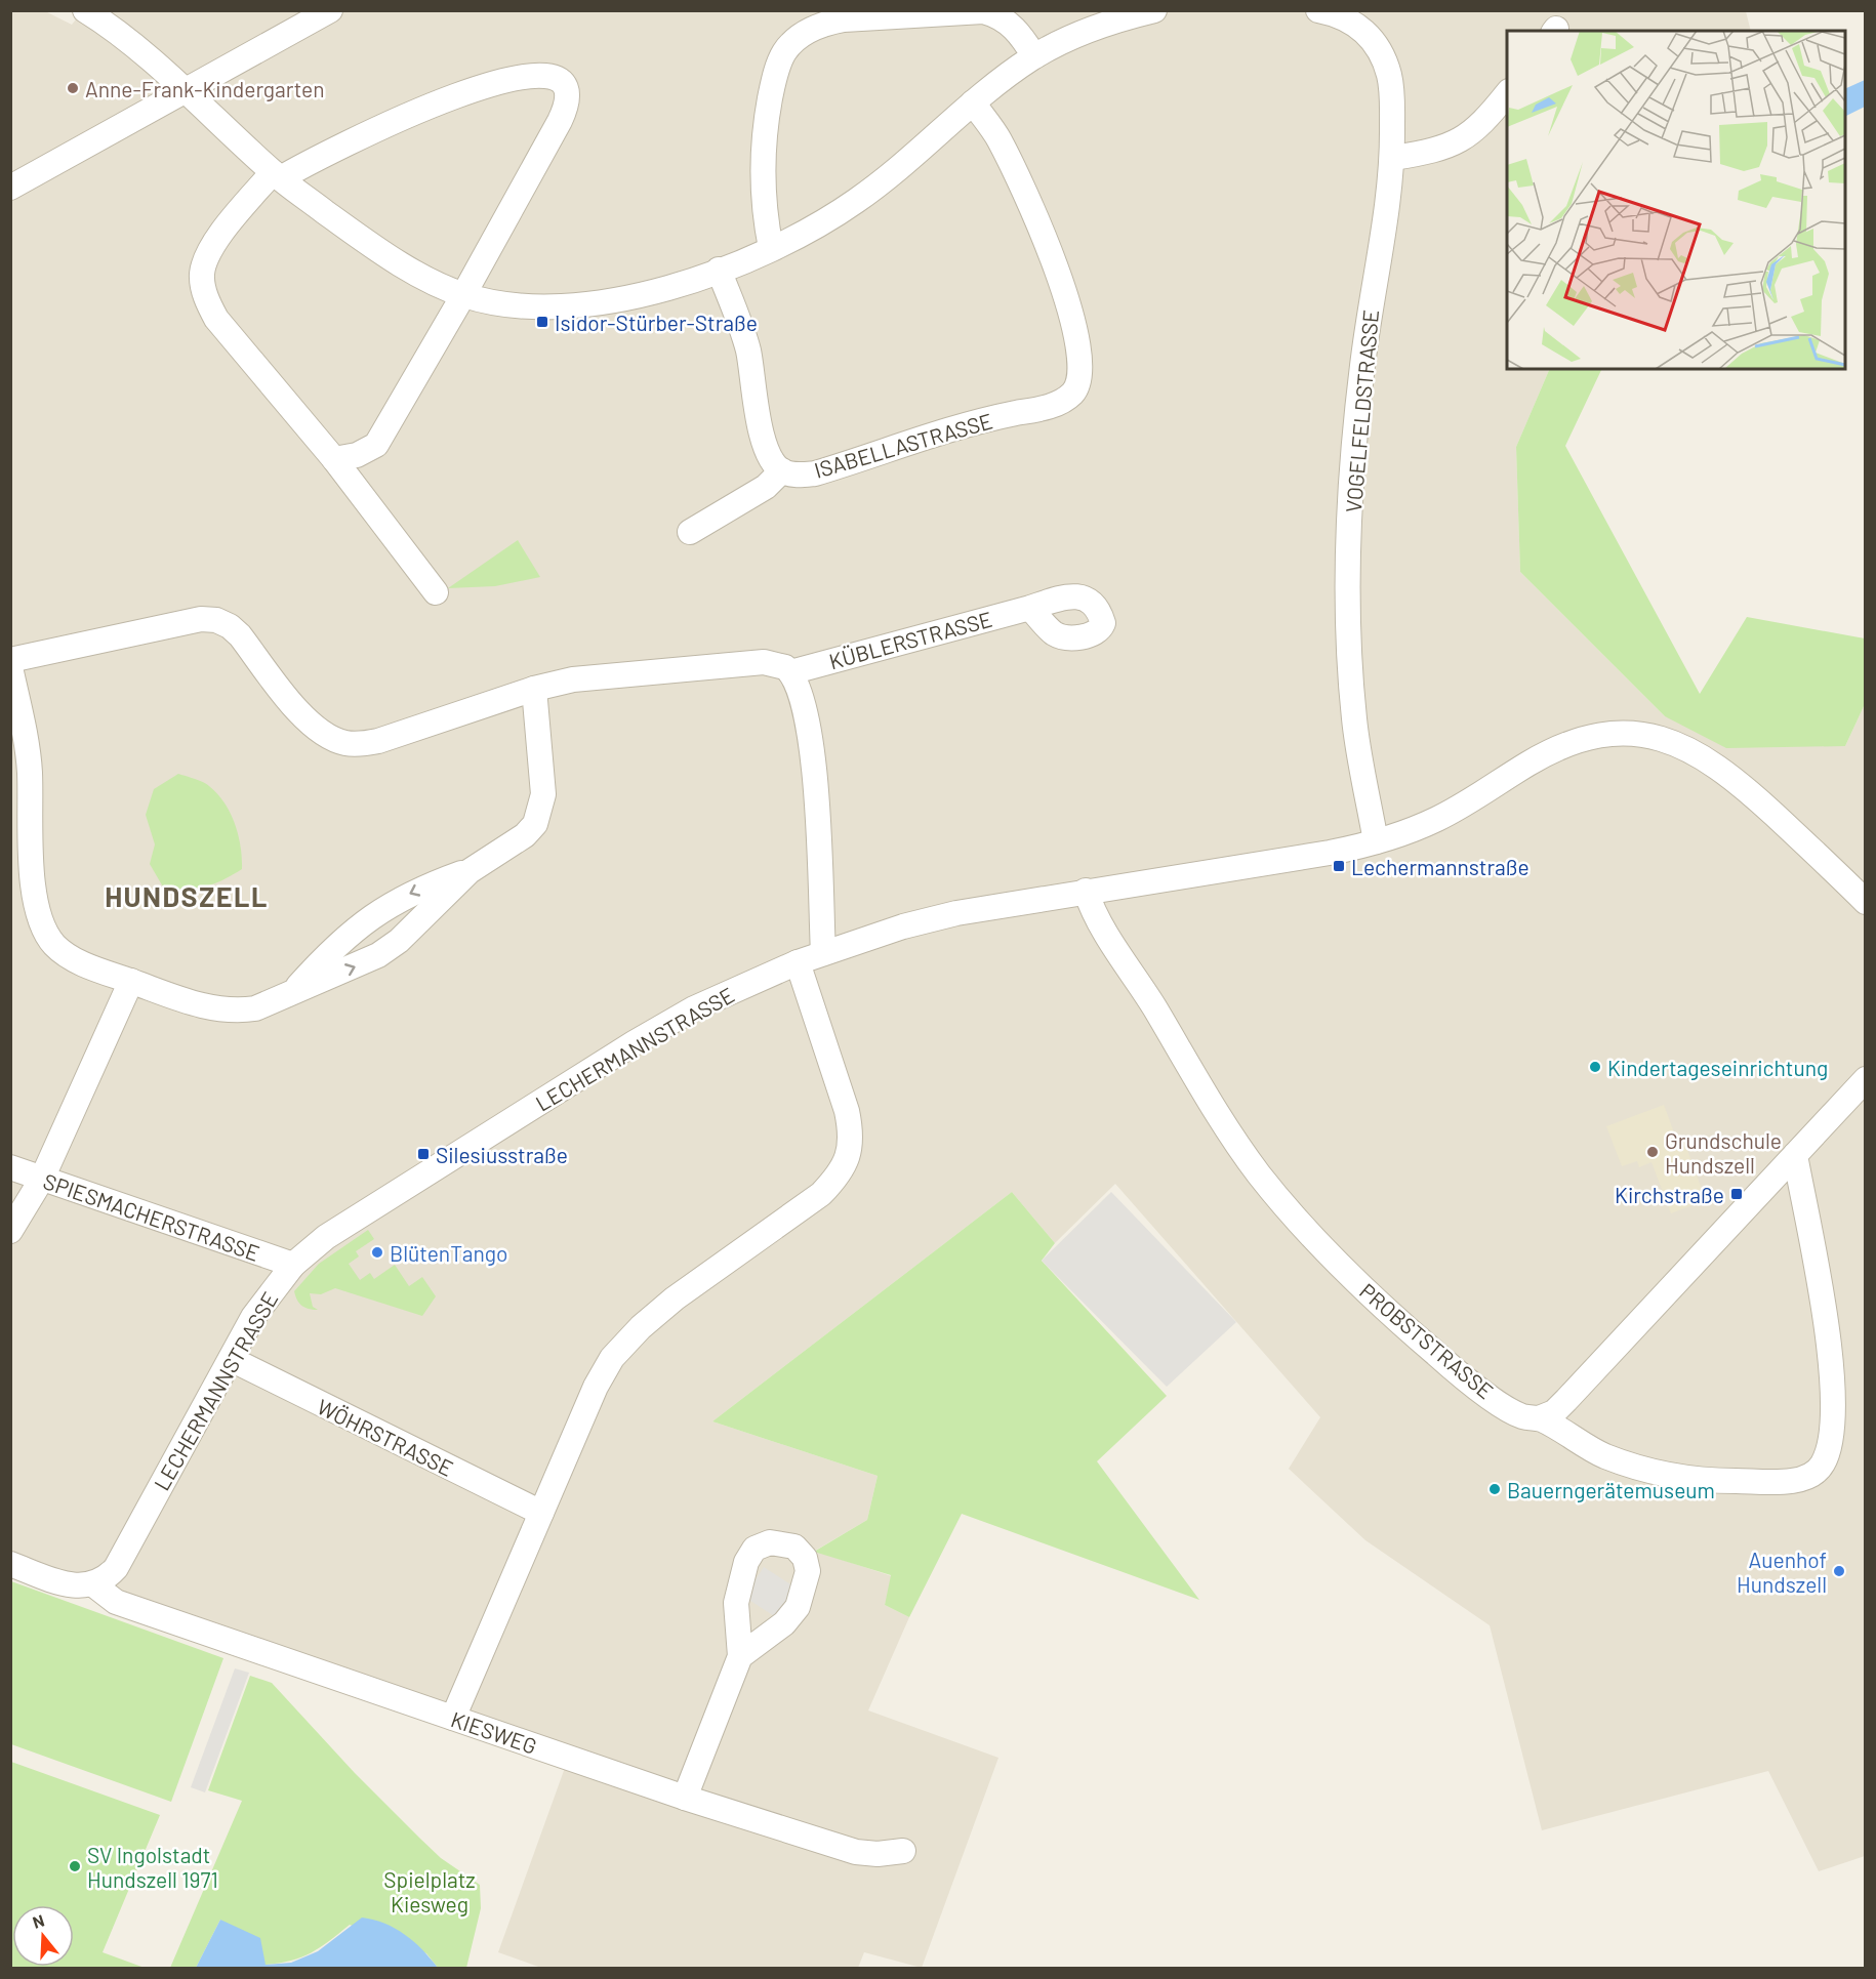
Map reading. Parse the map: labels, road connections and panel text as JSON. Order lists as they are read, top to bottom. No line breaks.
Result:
{"streets":{"street":["VOGELFELDSTRASSE","ISABELLASTRASSE","KÜBLERSTRASSE","LECHERMANNSTRASSE","SPIESMACHERSTRASSE","PROBSTSTRASSE","WÖHRSTRASSE","KIESWEG"]},"crossings":[["VOGELFELDSTRASSE","LECHERMANNSTRASSE"],["LECHERMANNSTRASSE","SPIESMACHERSTRASSE"],["LECHERMANNSTRASSE","PROBSTSTRASSE"],["LECHERMANNSTRASSE","WÖHRSTRASSE"],["LECHERMANNSTRASSE","KIESWEG"]],"districts":["HUNDSZELL"],"parks":["Spielplatz Kiesweg"],"places":{"other":["Anne-Frank-Kindergarten","Kindertageseinrichtung","Grundschule Hundszell","BlütenTango","Bauerngerätemuseum","Auenhof Hundszell","SV Ingolstadt Hundszell 1971"],"transit":["Isidor-Stürber-Straße","Lechermannstraße","Silesiusstraße","Kirchstraße"]},"north":"top"}
